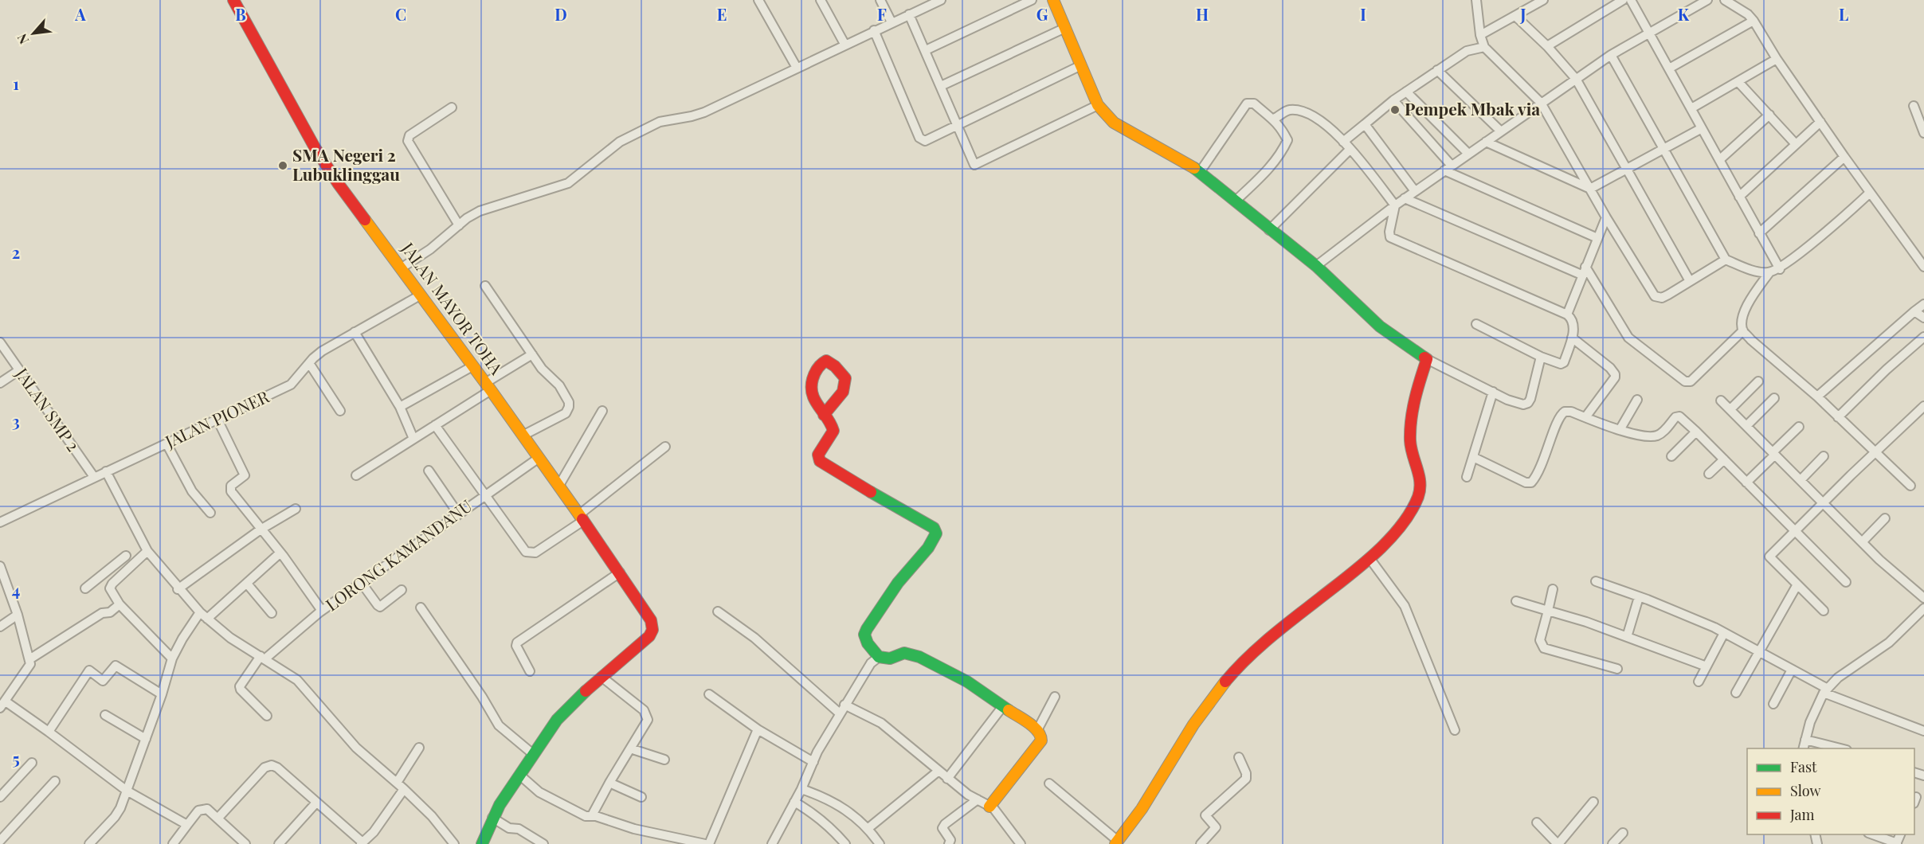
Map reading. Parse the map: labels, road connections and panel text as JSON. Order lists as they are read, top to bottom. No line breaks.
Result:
{"streets":{"street":["JALAN MAYOR TOHA","JALAN SMP 2","JALAN PIONER","LORONG KAMANDANU"]},"crossings":[["JALAN MAYOR TOHA","JALAN PIONER"],["JALAN MAYOR TOHA","LORONG KAMANDANU"],["JALAN SMP 2","JALAN PIONER"]],"places":["Pempek Mbak via","SMA Negeri 2 Lubuklinggau"],"legend":["Fast","Slow","Jam"],"north":"bottom left","grid":{"columns":["A","B","C","D","E","F","G","H","I","J","K","L"],"rows":["1","2","3","4","5"]}}
